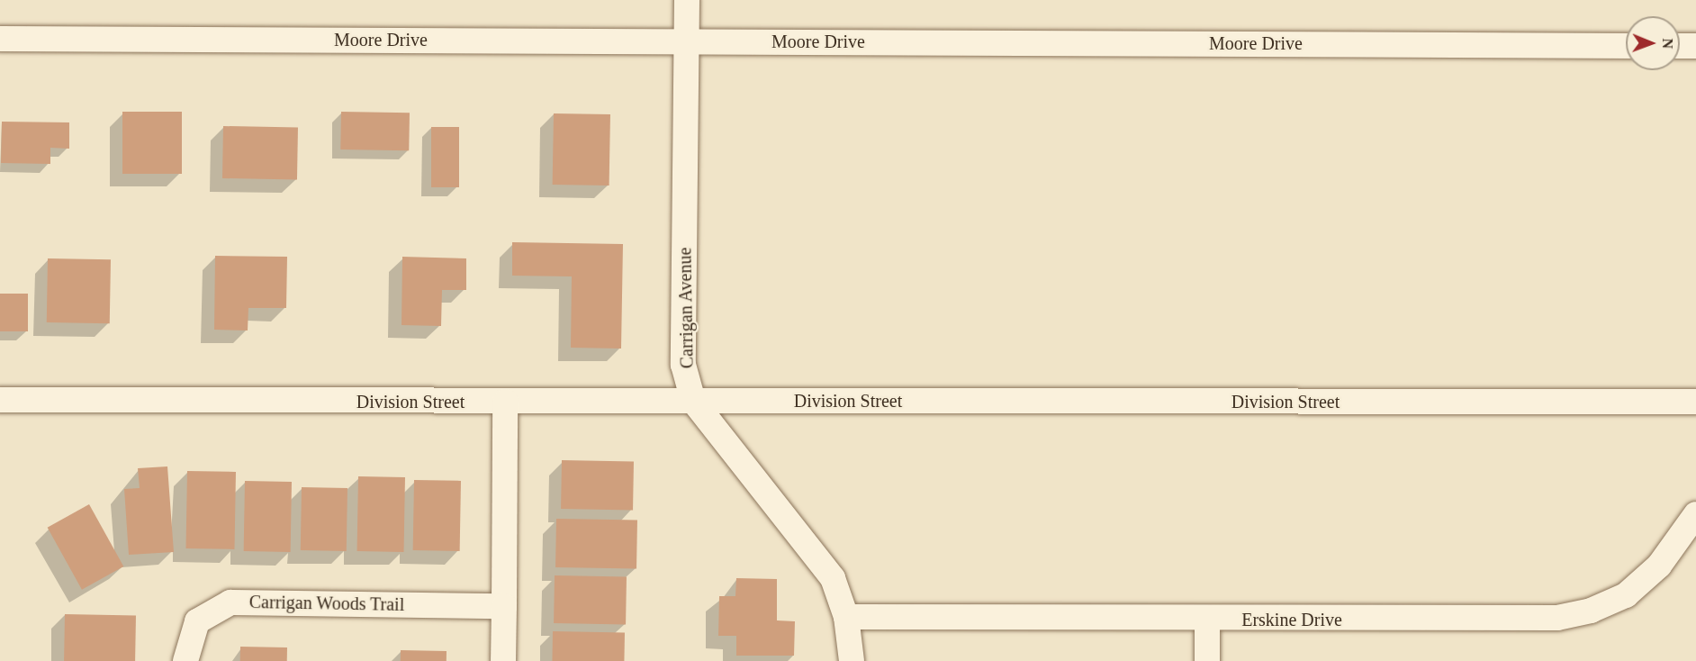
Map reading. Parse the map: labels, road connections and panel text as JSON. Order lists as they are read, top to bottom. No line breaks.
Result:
{"streets":{"street":["Moore Drive","Carrigan Avenue","Division Street","Carrigan Woods Trail","Erskine Drive"]},"crossings":[["Moore Drive","Carrigan Avenue"],["Carrigan Avenue","Division Street"],["Carrigan Avenue","Erskine Drive"]],"north":"right"}
